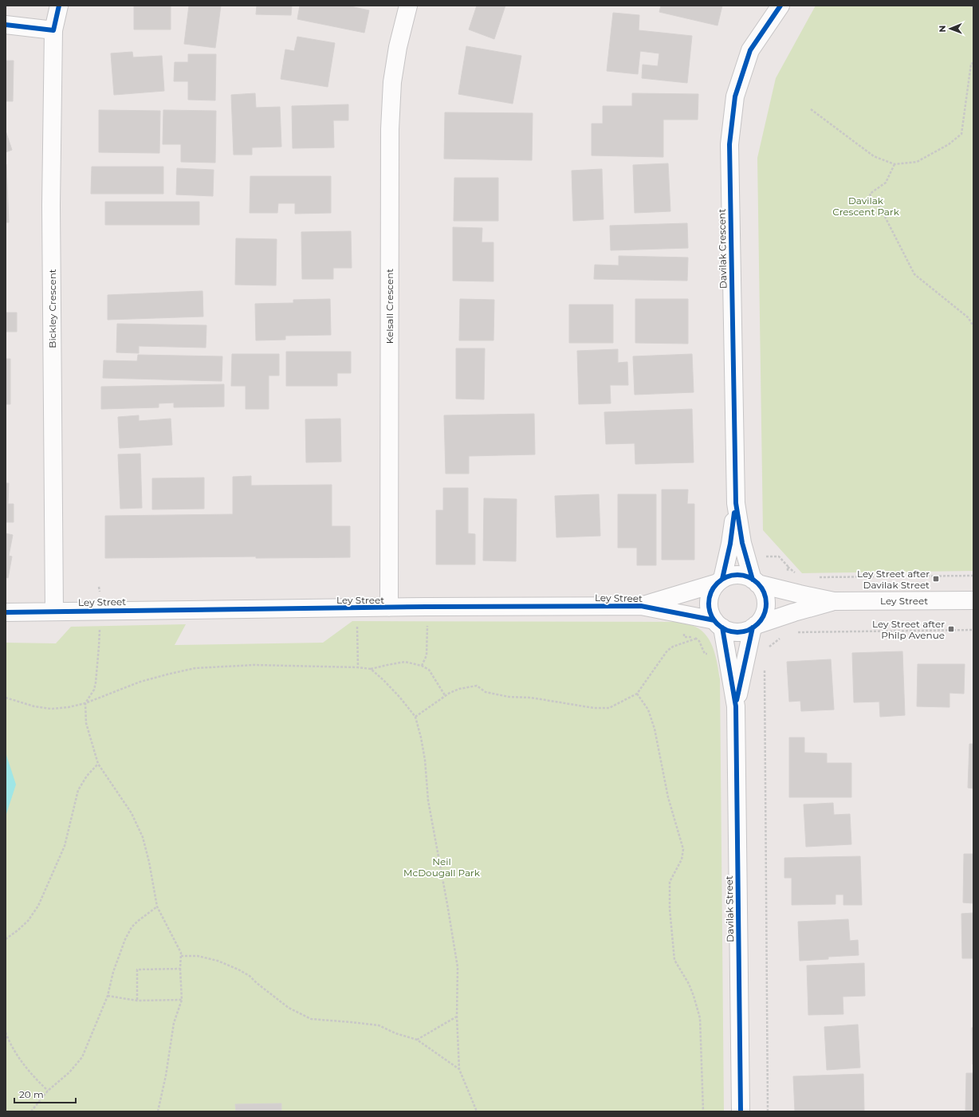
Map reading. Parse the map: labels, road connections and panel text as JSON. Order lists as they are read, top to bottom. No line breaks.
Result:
{"streets":{"street":["Davilak Crescent","Kelsall Crescent","Bickley Crescent","Ley Street","Davilak Street"]},"crossings":[["Davilak Crescent","Ley Street"],["Davilak Crescent","Davilak Street"],["Kelsall Crescent","Ley Street"],["Bickley Crescent","Ley Street"],["Ley Street","Davilak Street"]],"parks":["Davilak Crescent Park","Neil McDougall Park"],"places":{"transit":["Ley Street after Davilak Street","Ley Street after Philp Avenue"]},"scale_bar":"20 m","north":"left"}
